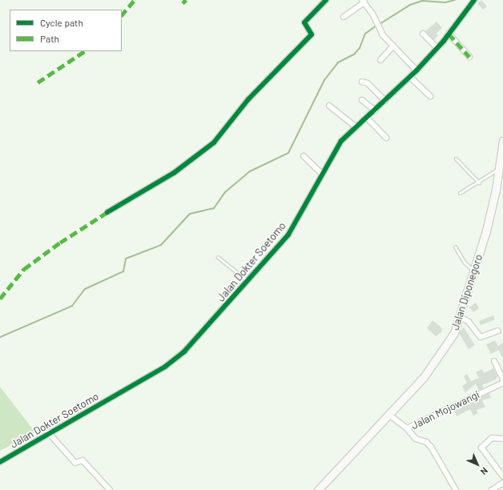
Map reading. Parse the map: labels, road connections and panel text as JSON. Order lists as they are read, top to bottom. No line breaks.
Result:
{"streets":{"main road":["Jalan Diponegoro"],"street":["Jalan Dokter Soetomo","Jalan Mojowangi"]},"crossings":[["Jalan Diponegoro","Jalan Mojowangi"]],"legend":["Cycle path","Path"],"north":"bottom right"}
